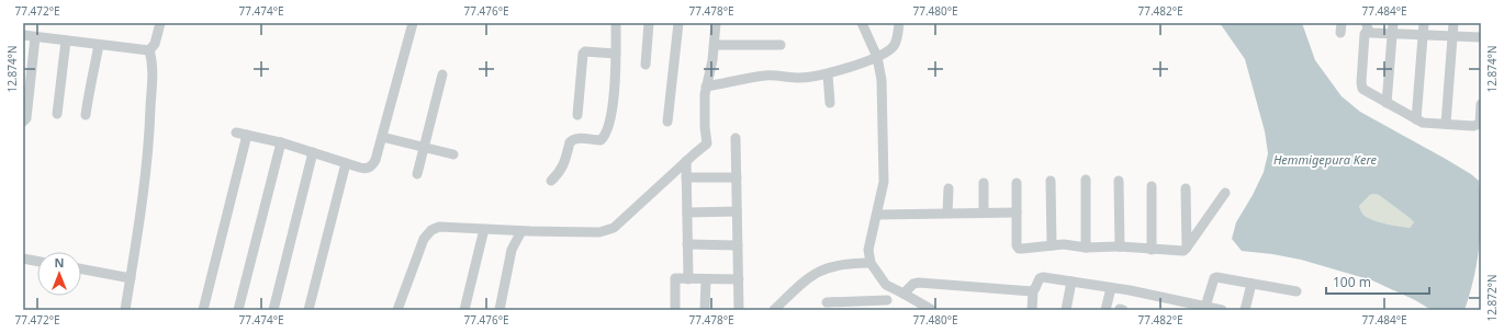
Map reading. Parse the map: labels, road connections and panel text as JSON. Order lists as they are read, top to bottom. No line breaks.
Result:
{"water":["Hemmigepura Kere"],"scale_bar":"100 m","north":"top","coordinates":["77.472°E","77.474°E","77.476°E","77.478°E","77.480°E","77.482°E","77.484°E","12.874°N","12.872°N"]}
